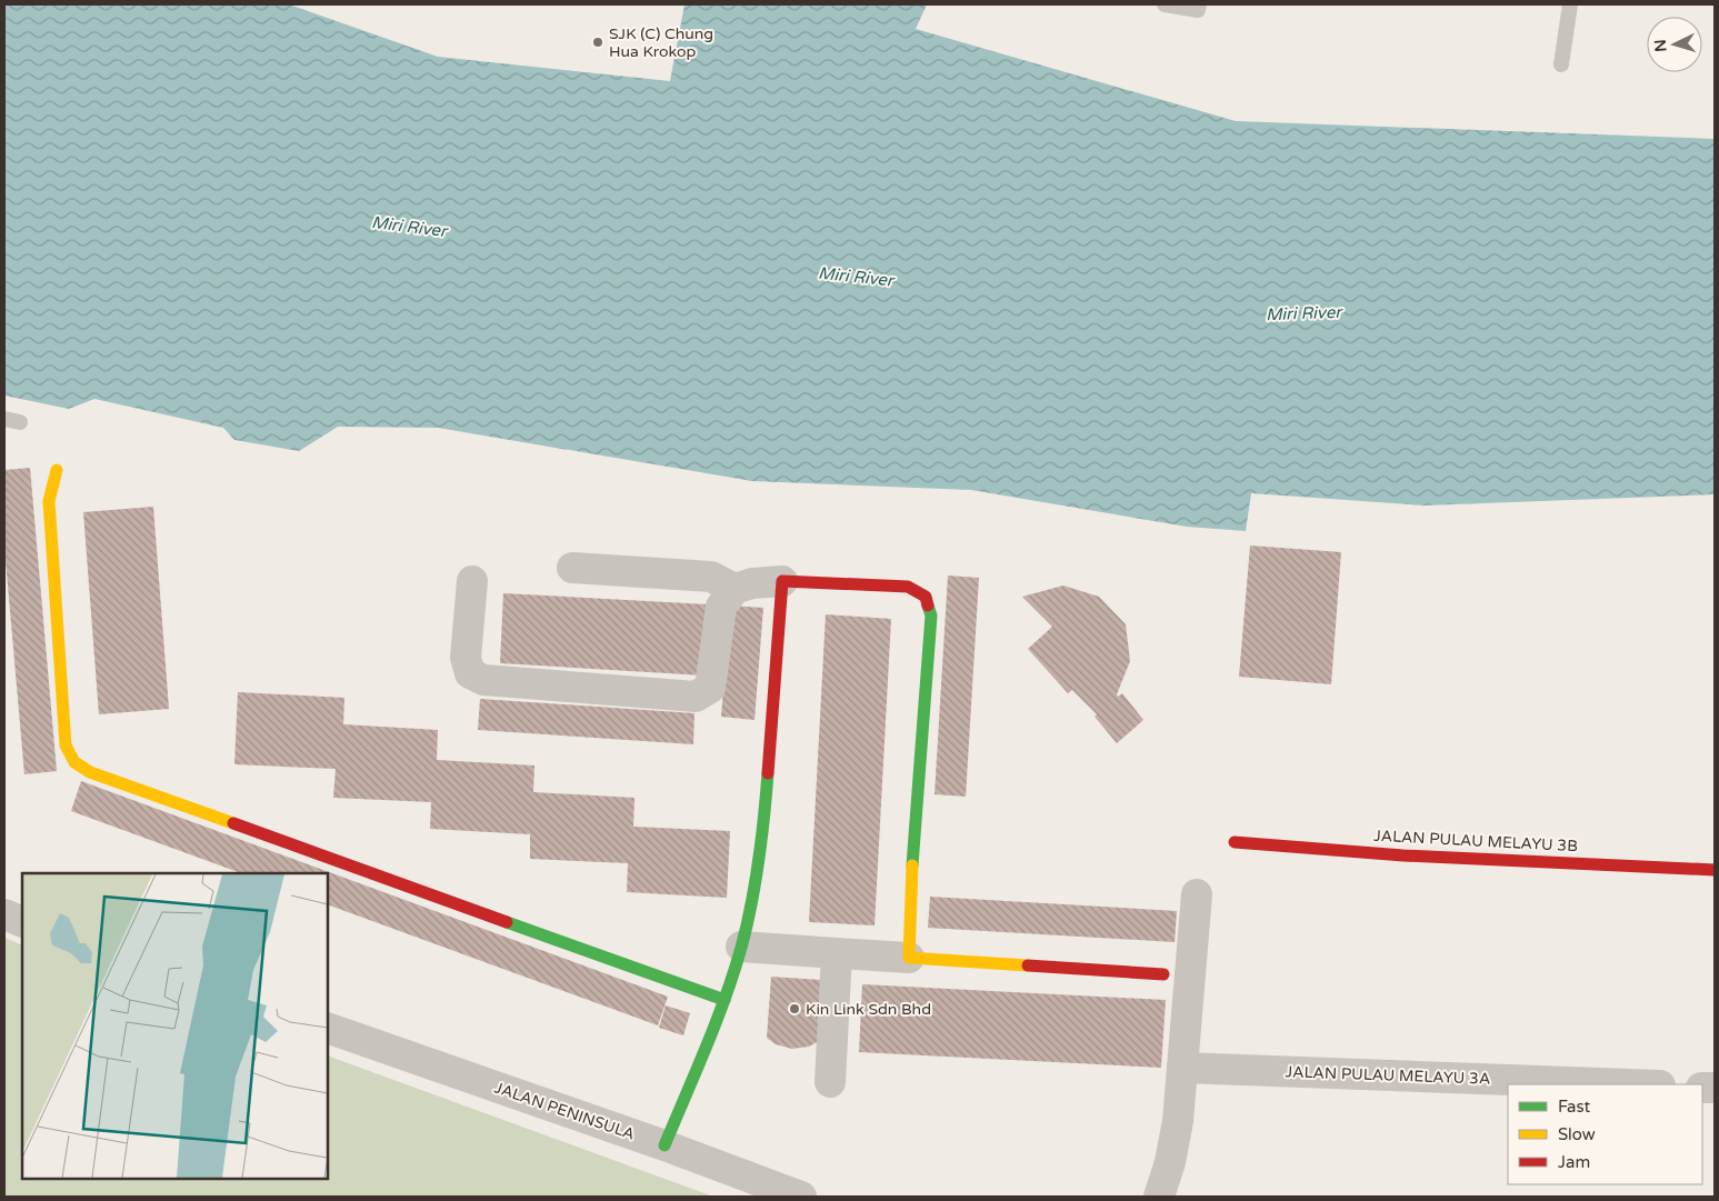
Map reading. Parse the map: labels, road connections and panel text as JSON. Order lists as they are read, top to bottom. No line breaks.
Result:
{"streets":{"street":["JALAN PULAU MELAYU 3B","JALAN PULAU MELAYU 3A","JALAN PENINSULA"]},"water":["Miri River"],"places":["SJK (C) Chung Hua Krokop","Kin Link Sdn Bhd"],"legend":["Fast","Slow","Jam"],"north":"left"}
